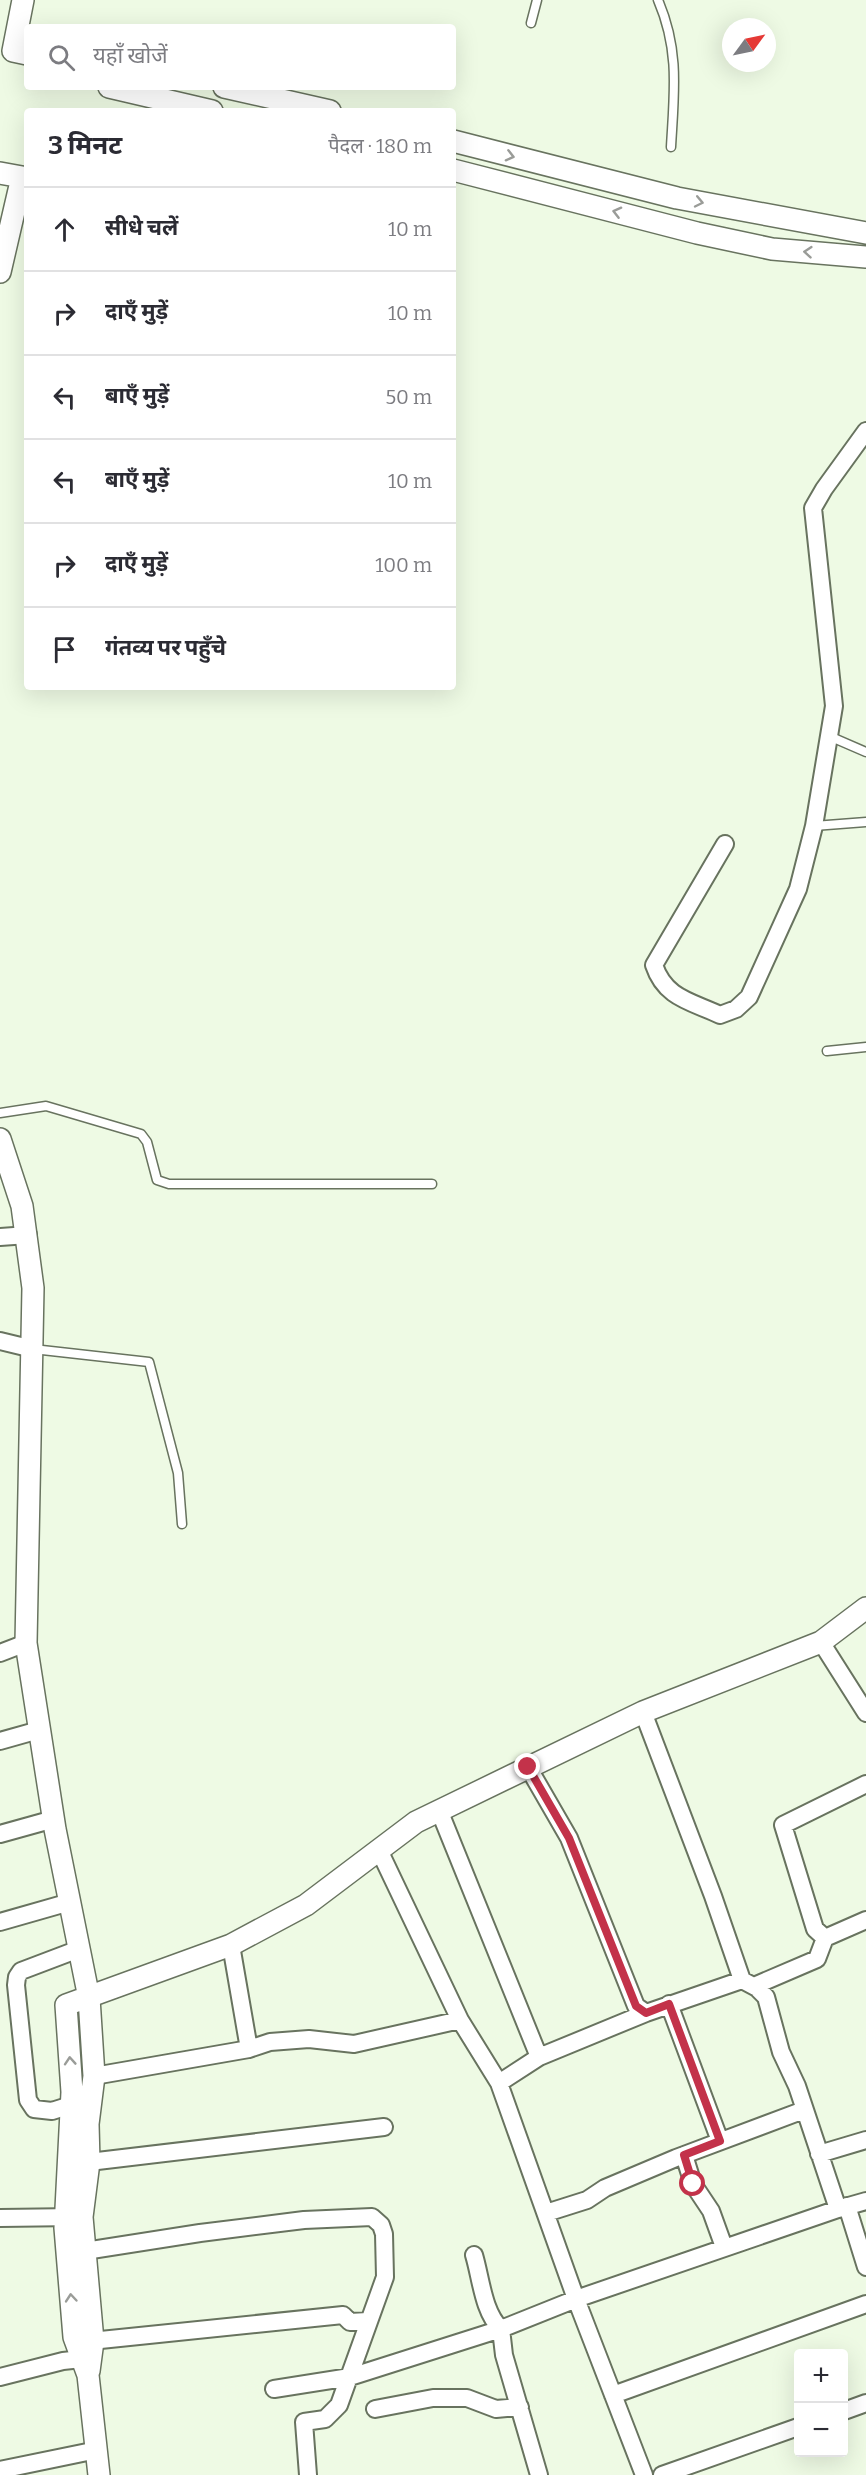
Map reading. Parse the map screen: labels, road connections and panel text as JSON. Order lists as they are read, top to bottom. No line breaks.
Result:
{"north":"top right","page":{"search":"यहाँ खोजें","heading":["3 मिनट","पैदल · 180 m"],"list":[["सीधे चलें","10 m"],["दाएँ मुड़ें","10 m"],["बाएँ मुड़ें","50 m"],["बाएँ मुड़ें","10 m"],["दाएँ मुड़ें","100 m"],"गंतव्य पर पहुँचे"],"map_buttons":["+","−"]}}
